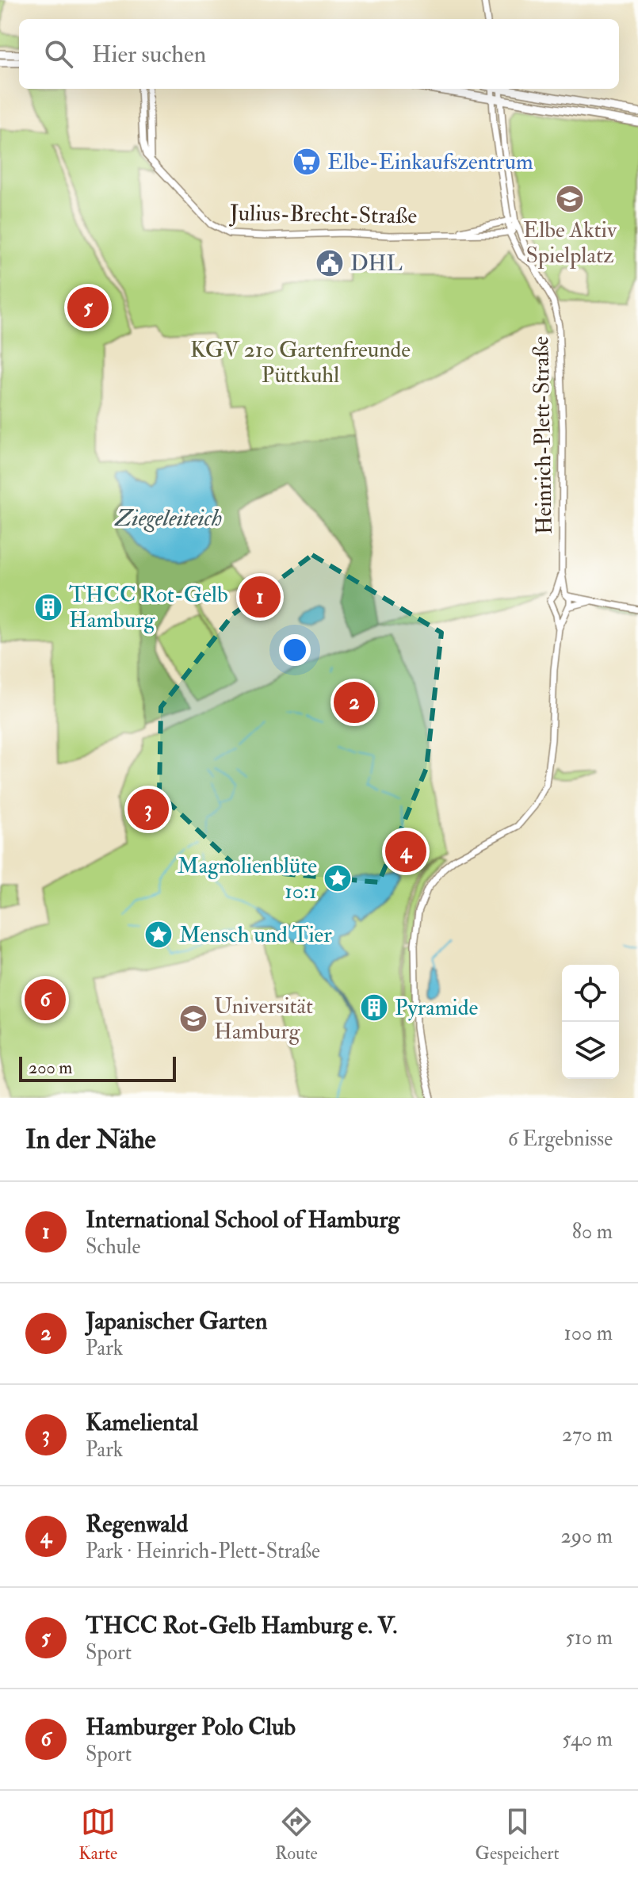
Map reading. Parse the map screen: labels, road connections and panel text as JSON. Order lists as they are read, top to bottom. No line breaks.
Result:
{"streets":{"street":["Julius-Brecht-Straße","Heinrich-Plett-Straße"]},"crossings":[["Julius-Brecht-Straße","Heinrich-Plett-Straße"]],"water":["Ziegeleiteich"],"parks":["KGV 210 Gartenfreunde Püttkuhl"],"places":{"supermarket":["Elbe-Einkaufszentrum"],"school or university":["Elbe Aktiv Spielplatz","Universität Hamburg"],"public building":["DHL"],"building":["THCC Rot-Gelb Hamburg","Pyramide"],"place":["Magnolienblüte 10:1","Mensch und Tier"]},"scale_bar":"200 m","page":{"search":"Hier suchen","pins":["5","1","2","3","4","6"],"scale":"200 m","heading":["In der Nähe","6 Ergebnisse"],"list":[{"mark":"1","name":"International School of Hamburg","note":"Schule","value":"80 m"},{"mark":"2","name":"Japanischer Garten","note":"Park","value":"100 m"},{"mark":"3","name":"Kameliental","note":"Park","value":"270 m"},{"mark":"4","name":"Regenwald","note":"Park · Heinrich-Plett-Straße","value":"290 m"},{"mark":"5","name":"THCC Rot-Gelb Hamburg e. V.","note":"Sport","value":"510 m"},{"mark":"6","name":"Hamburger Polo Club","note":"Sport","value":"540 m"}],"nav":["Karte","Route","Gespeichert"]}}
